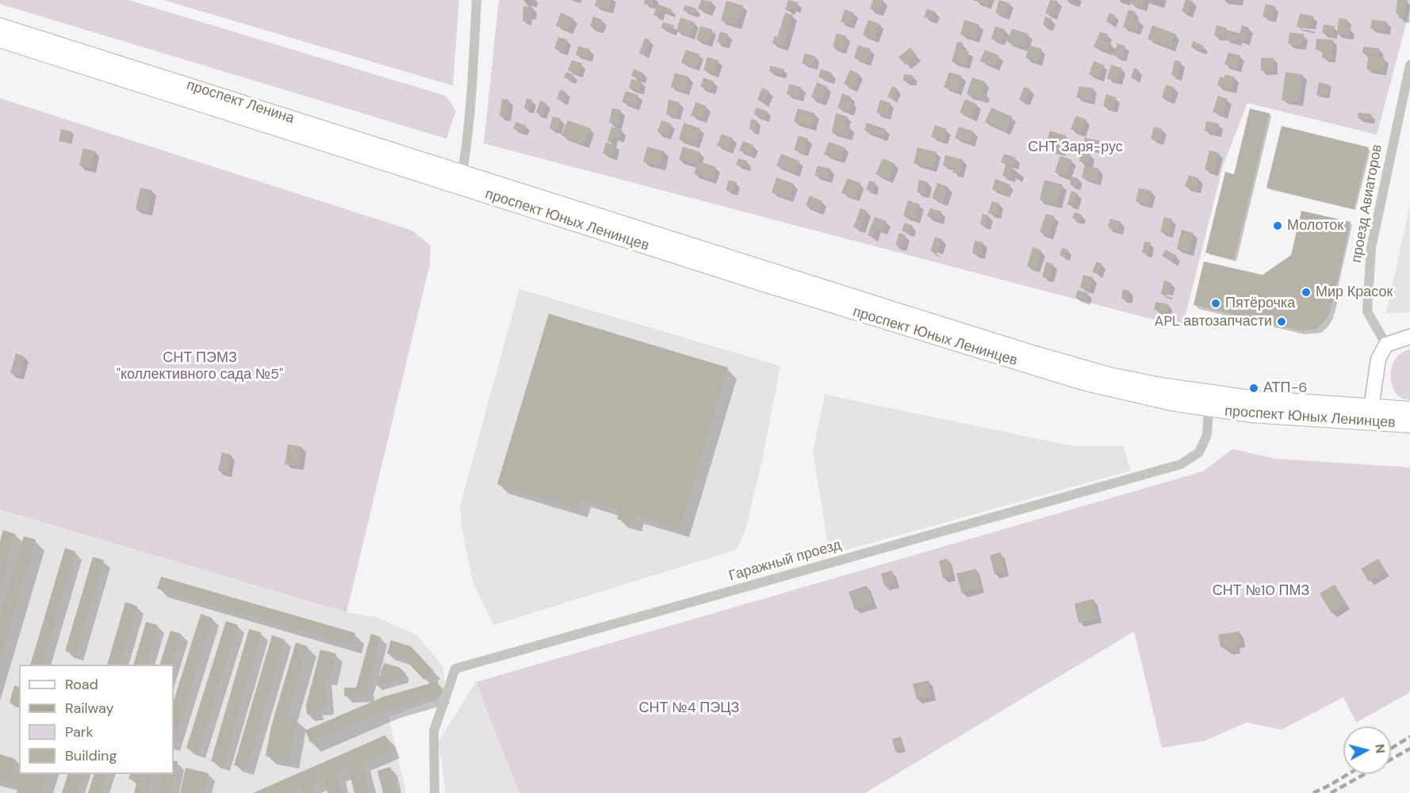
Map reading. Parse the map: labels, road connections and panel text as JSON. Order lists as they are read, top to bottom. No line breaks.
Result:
{"streets":{"main road":["проспект Ленина","проспект Юных Ленинцев"],"street":["проезд Авиаторов","Гаражный проезд"]},"crossings":[["проспект Ленина","проспект Юных Ленинцев"],["проспект Юных Ленинцев","Гаражный проезд"]],"parks":["СНТ Заря-рус","СНТ ПЭМЗ \"коллективного сада №5\"","СНТ №10 ПМЗ","СНТ №4 ПЭЦЗ"],"places":["Молоток","Мир Красок","Пятёрочка","APL автозапчасти","АТП-6"],"legend":["Road","Railway","Park","Building"],"north":"right"}
